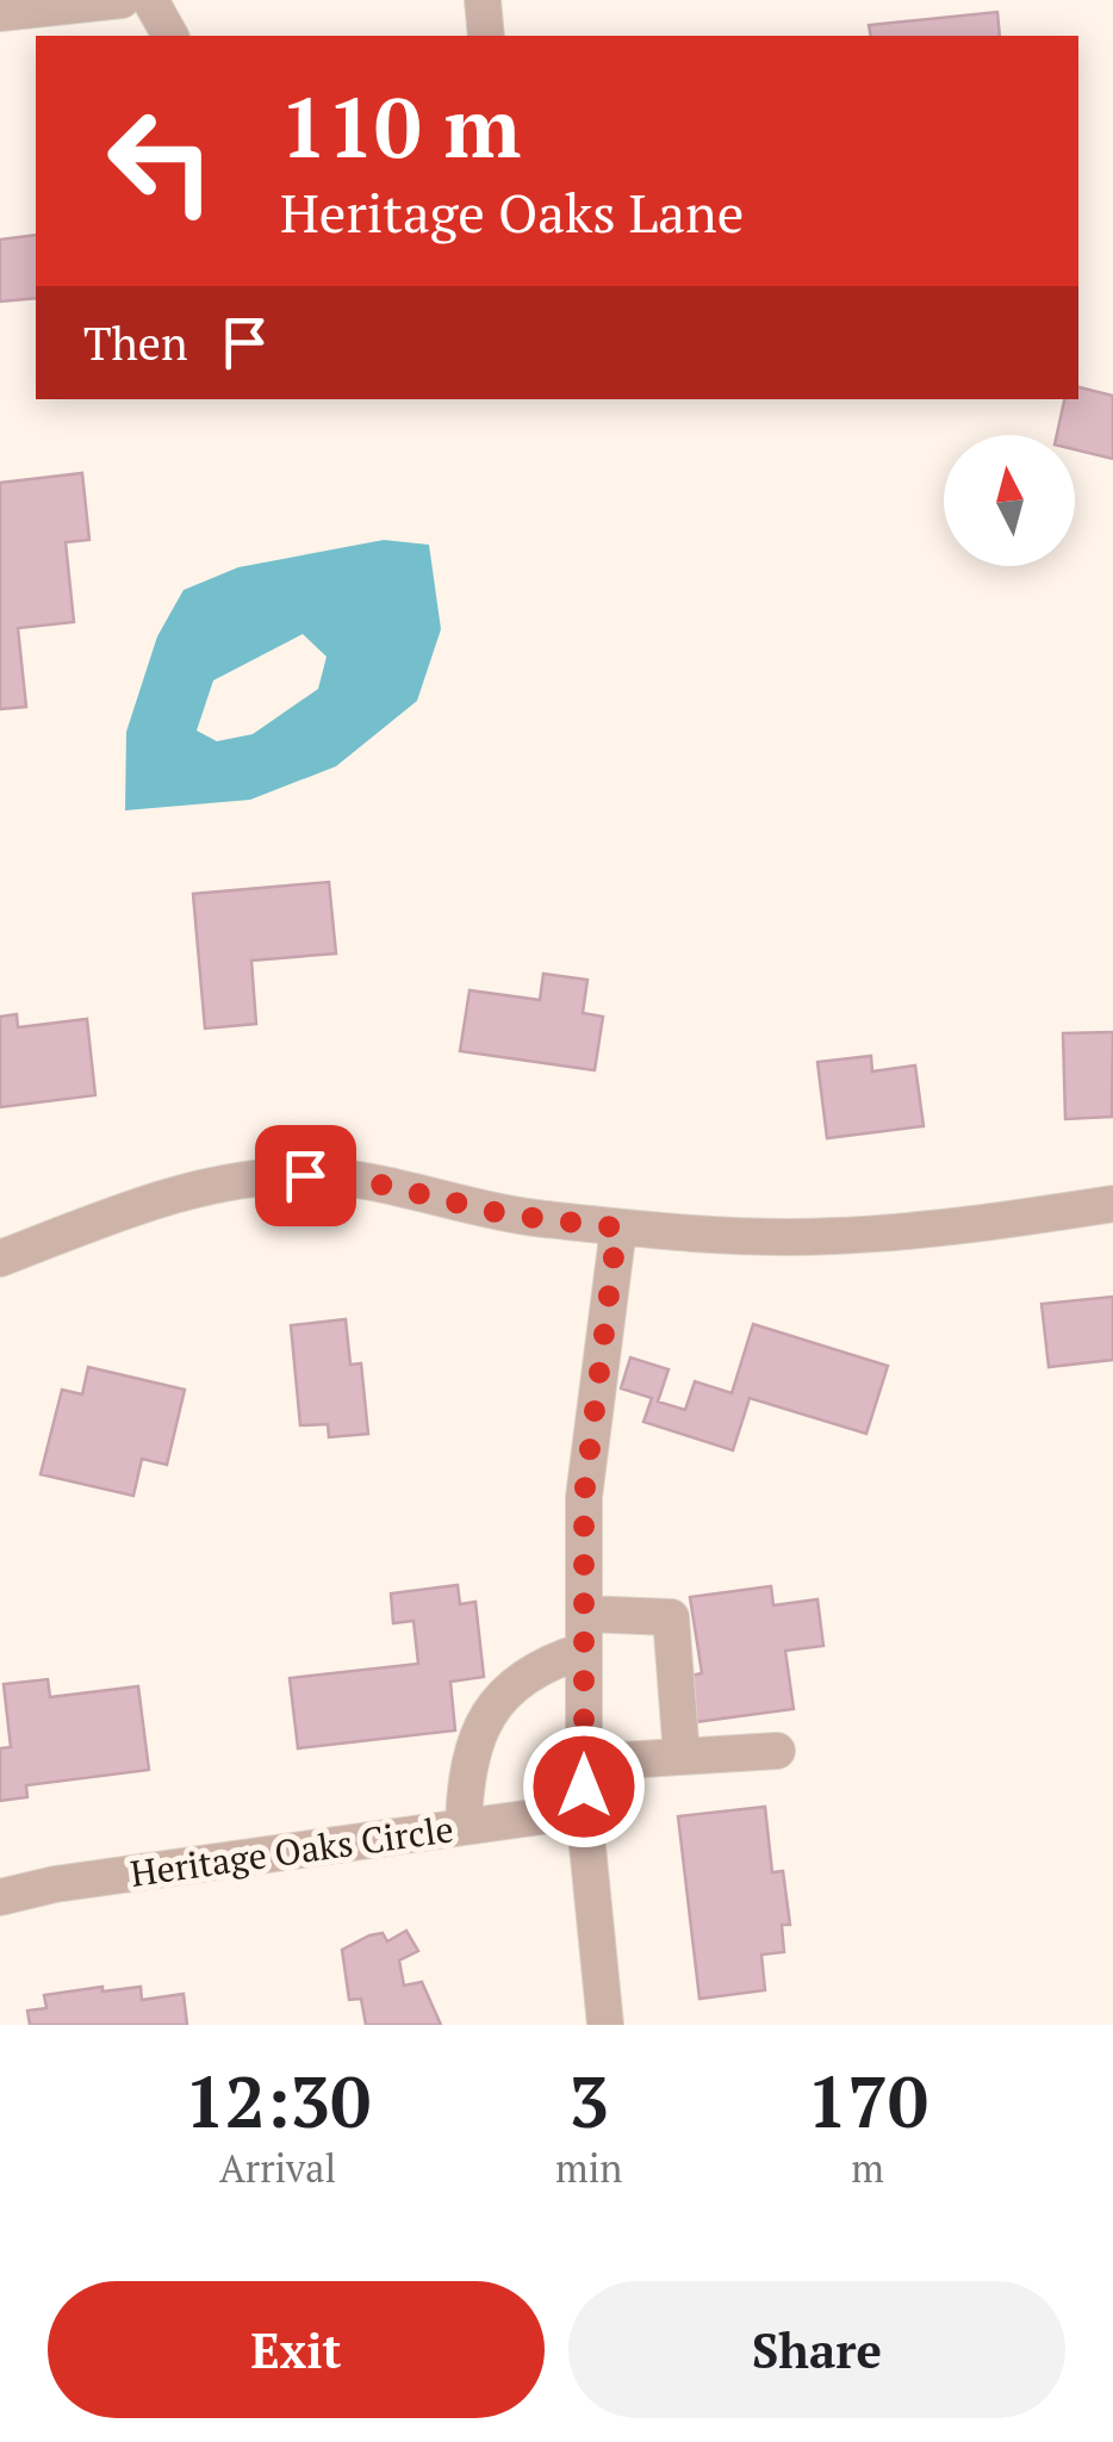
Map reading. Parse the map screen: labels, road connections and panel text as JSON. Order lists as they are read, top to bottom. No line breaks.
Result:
{"streets":{"street":["Heritage Oaks Circle"]},"north":"top","page":{"turn":["110 m","Heritage Oaks Lane"],"then":"Then","eta":["12:30","Arrival","3","min","170","m"],"buttons":["Exit","Share"]}}
